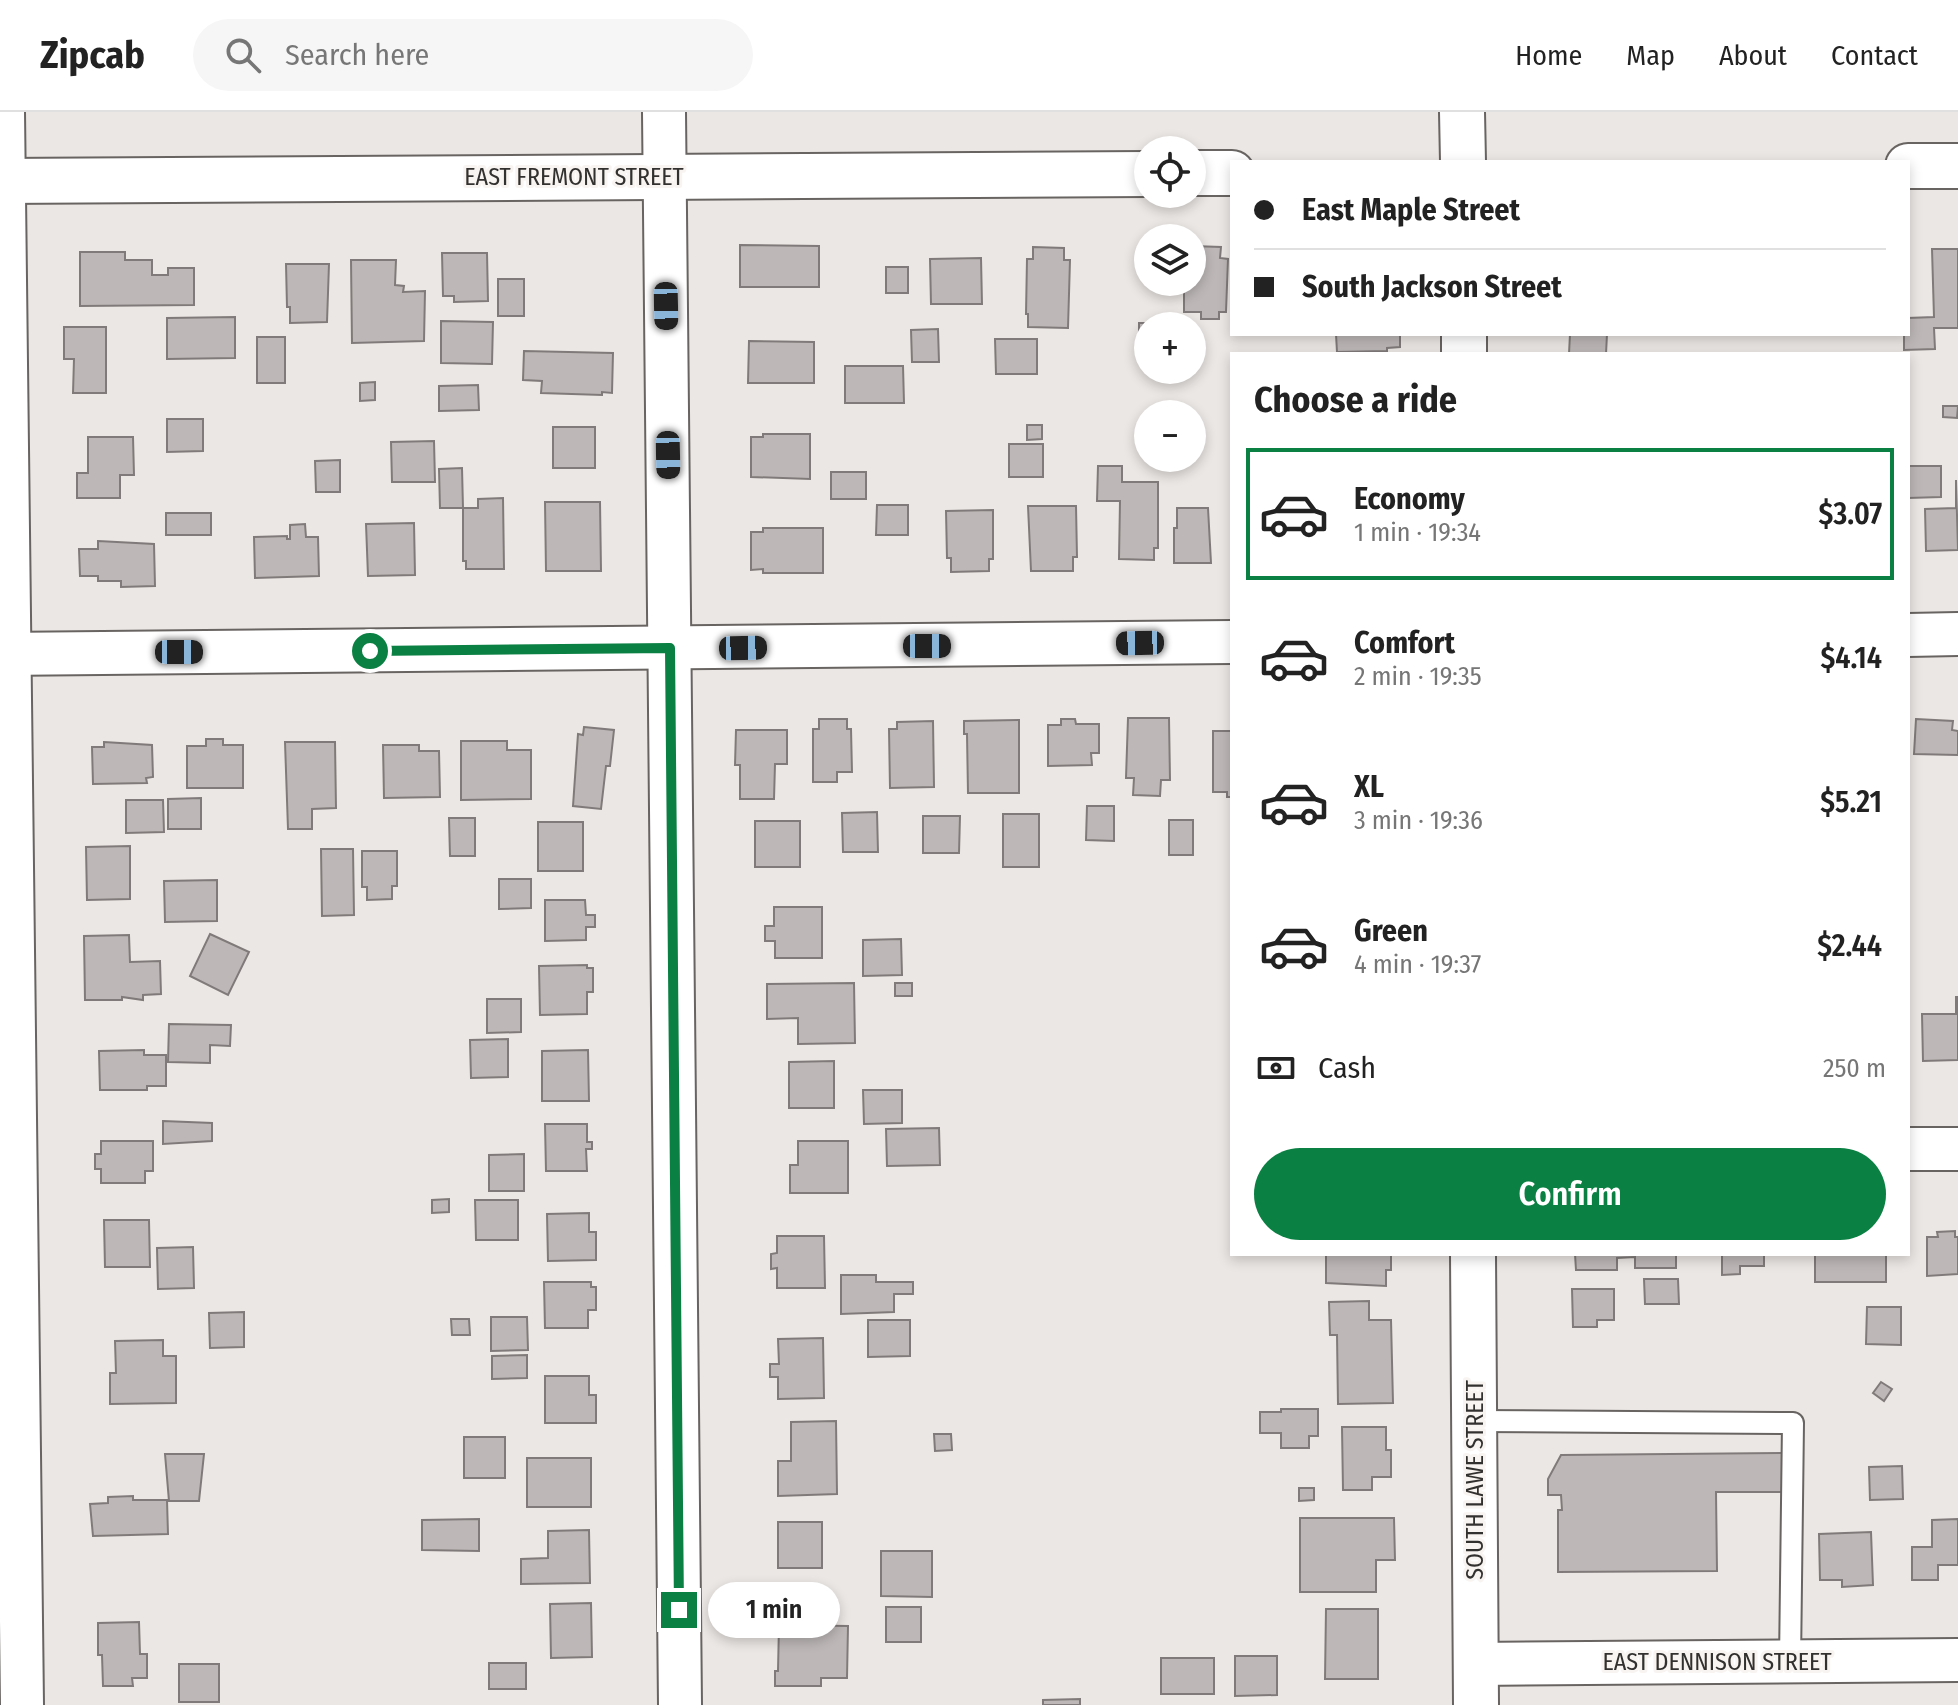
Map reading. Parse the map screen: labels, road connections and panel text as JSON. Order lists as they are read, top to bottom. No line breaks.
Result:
{"streets":{"street":["EAST FREMONT STREET","SOUTH LAWE STREET","EAST DENNISON STREET"]},"crossings":[["SOUTH LAWE STREET","EAST DENNISON STREET"]],"page":{"header":"Zipcab","search":"Search here","nav":["Home","Map","About","Contact"],"map_buttons":["+","−"],"banner":["East Maple Street","South Jackson Street"],"heading":"Choose a ride","list":[{"name":"Economy","note":"1 min · 19:34","value":"$3.07"},{"name":"Comfort","note":"2 min · 19:35","value":"$4.14"},{"name":"XL","note":"3 min · 19:36","value":"$5.21"},{"name":"Green","note":"4 min · 19:37","value":"$2.44"}],"pay":["Cash","250 m"],"buttons":"Confirm","bubble":"1 min"}}
